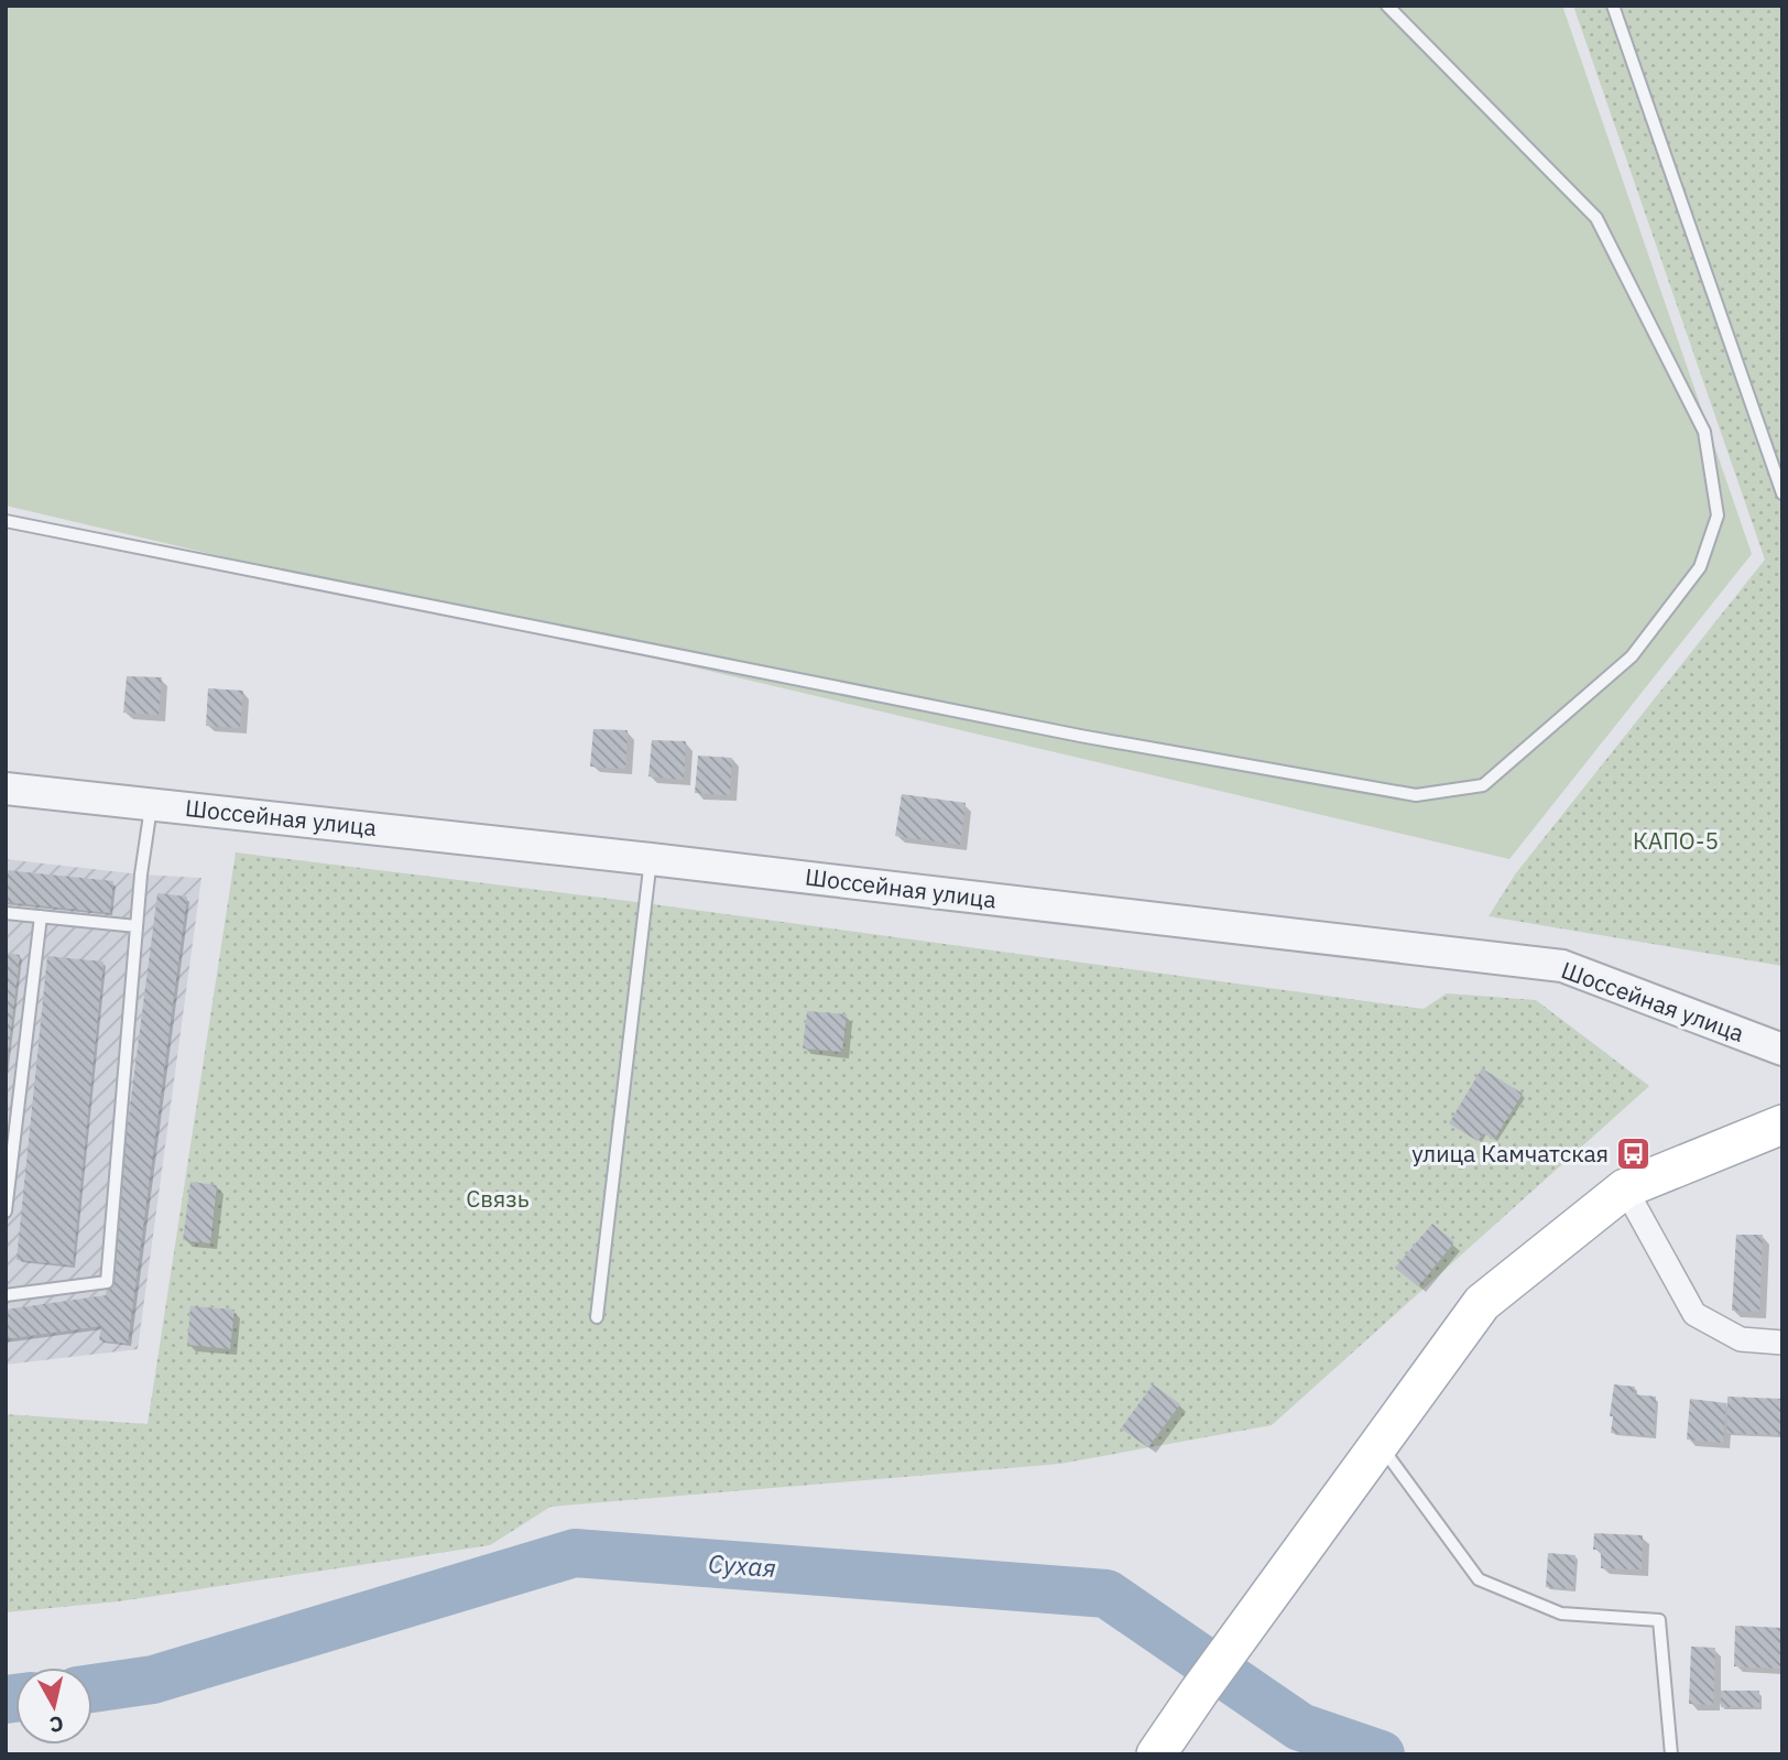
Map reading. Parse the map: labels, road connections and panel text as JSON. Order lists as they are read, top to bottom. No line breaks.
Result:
{"streets":{"street":["Шоссейная улица"]},"water":["Сухая"],"parks":["КАПО-5","Связь"],"places":{"bus stop":["улица Камчатская"]},"north":"bottom"}
